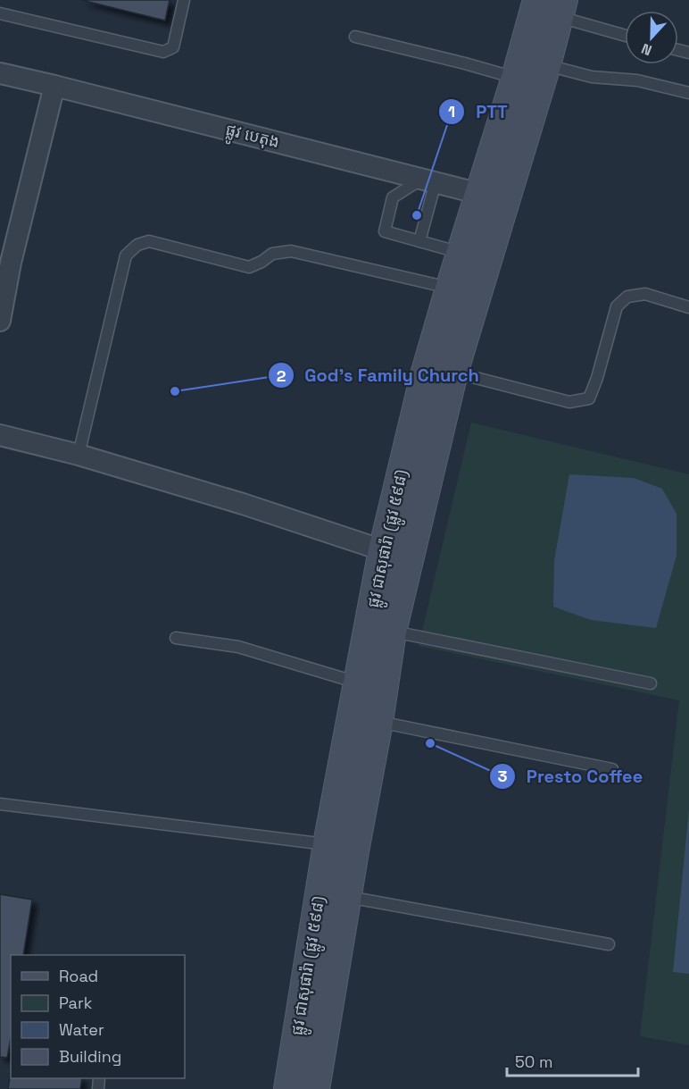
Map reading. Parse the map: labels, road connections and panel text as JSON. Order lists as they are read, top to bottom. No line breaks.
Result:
{"streets":{"main road":["ផ្លូវ ជាសុផារ៉ា (ផ្លូវ ៥៩៨)"],"street":["ផ្លូវ បេតុង"]},"crossings":[["ផ្លូវ បេតុង","ផ្លូវ ជាសុផារ៉ា (ផ្លូវ ៥៩៨)"]],"places":["PTT","God's Family Church","Presto Coffee"],"legend":["Road","Park","Water","Building"],"scale_bar":"50 m","north":"bottom"}
